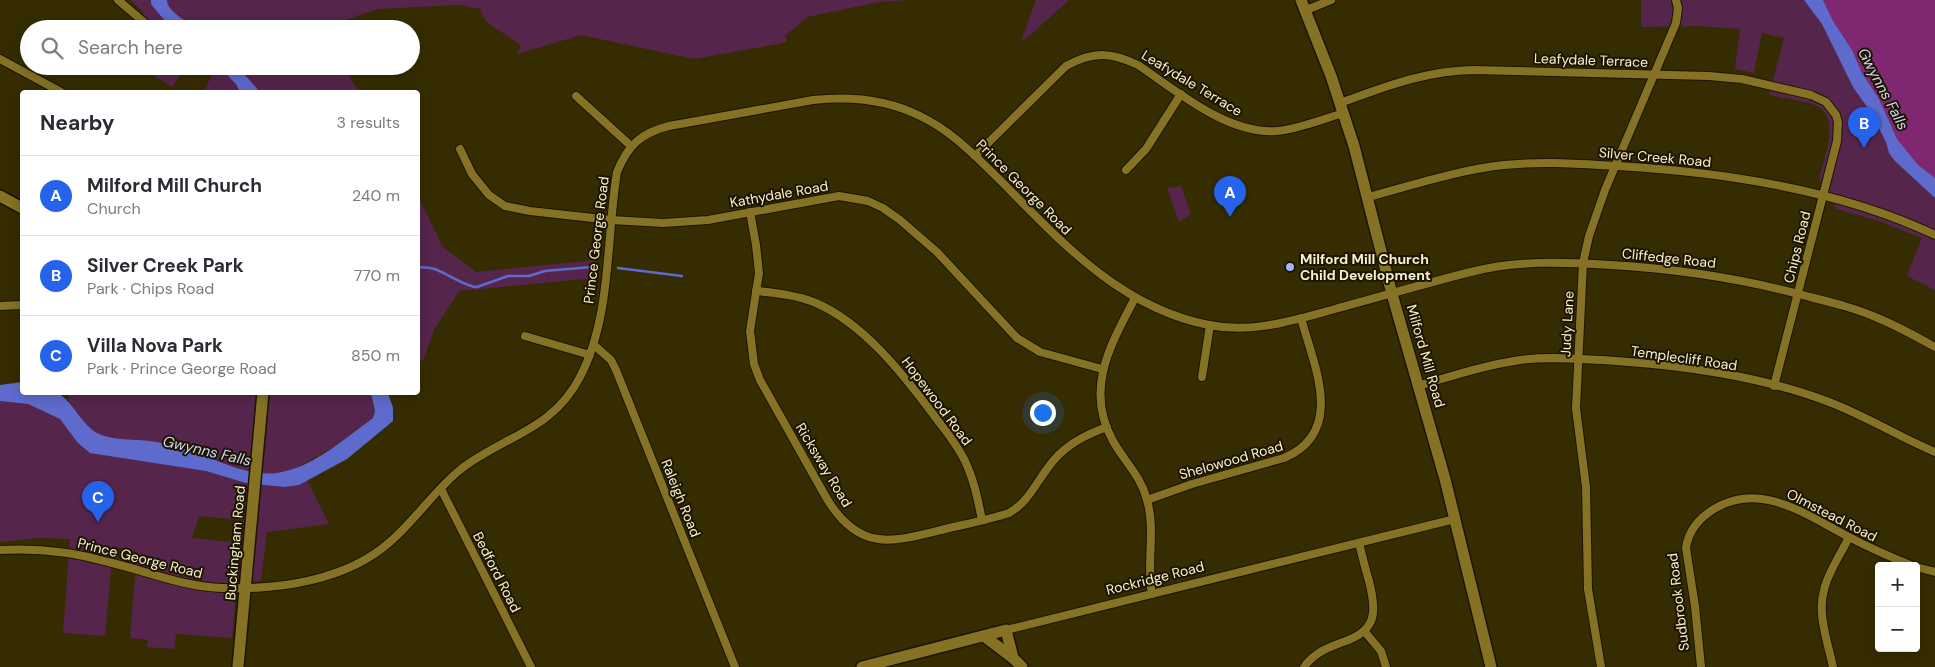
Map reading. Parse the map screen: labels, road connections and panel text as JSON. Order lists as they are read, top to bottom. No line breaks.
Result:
{"streets":{"main road":["Milford Mill Road","Buckingham Road","Rockridge Road"],"street":["Leafydale Terrace","Silver Creek Road","Prince George Road","Kathydale Road","Chips Road","Cliffedge Road","Judy Lane","Templecliff Road","Hopewood Road","Shelowood Road","Ricksway Road","Raleigh Road","Olmstead Road","Bedford Road","Sudbrook Road"]},"crossings":[["Leafydale Terrace","Prince George Road"],["Leafydale Terrace","Chips Road"],["Leafydale Terrace","Judy Lane"],["Leafydale Terrace","Milford Mill Road"],["Silver Creek Road","Chips Road"],["Silver Creek Road","Judy Lane"],["Silver Creek Road","Milford Mill Road"],["Prince George Road","Kathydale Road"],["Prince George Road","Cliffedge Road"],["Prince George Road","Milford Mill Road"],["Prince George Road","Shelowood Road"],["Prince George Road","Raleigh Road"],["Prince George Road","Buckingham Road"],["Prince George Road","Bedford Road"],["Kathydale Road","Ricksway Road"],["Chips Road","Cliffedge Road"],["Chips Road","Templecliff Road"],["Cliffedge Road","Judy Lane"],["Cliffedge Road","Milford Mill Road"],["Judy Lane","Templecliff Road"],["Milford Mill Road","Templecliff Road"],["Milford Mill Road","Rockridge Road"],["Hopewood Road","Ricksway Road"],["Olmstead Road","Sudbrook Road"]],"water":["Gwynns Falls"],"places":["Milford Mill Church Child Development"],"page":{"search":"Search here","heading":["Nearby","3 results"],"pins":["B","A","C"],"list":[{"mark":"A","name":"Milford Mill Church","note":"Church","value":"240 m"},{"mark":"B","name":"Silver Creek Park","note":"Park · Chips Road","value":"770 m"},{"mark":"C","name":"Villa Nova Park","note":"Park · Prince George Road","value":"850 m"}],"map_buttons":["+","−"]}}
